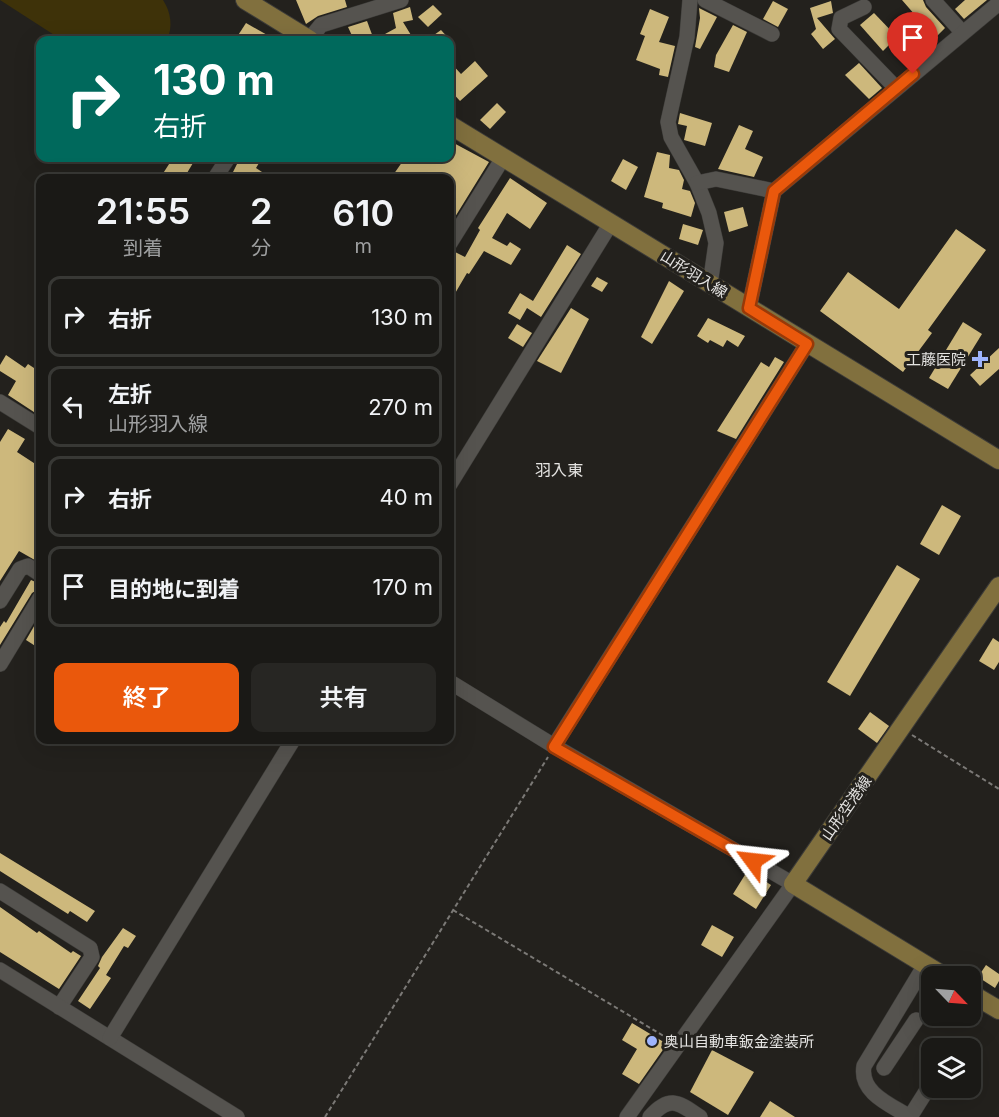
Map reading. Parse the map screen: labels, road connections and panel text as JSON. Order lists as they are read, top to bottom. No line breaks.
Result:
{"streets":{"main road":["山形羽入線","山形空港線"]},"districts":["羽入東"],"places":{"health":["工藤医院"],"other":["奥山自動車鈑金塗装所"]},"north":"bottom right","page":{"turn":["130 m","右折"],"eta":["21:55","到着","2","分","610","m"],"list":[{"name":"右折","value":"130 m"},{"name":"左折","note":"山形羽入線","value":"270 m"},{"name":"右折","value":"40 m"},{"name":"目的地に到着","value":"170 m"}],"buttons":["終了","共有"]}}
